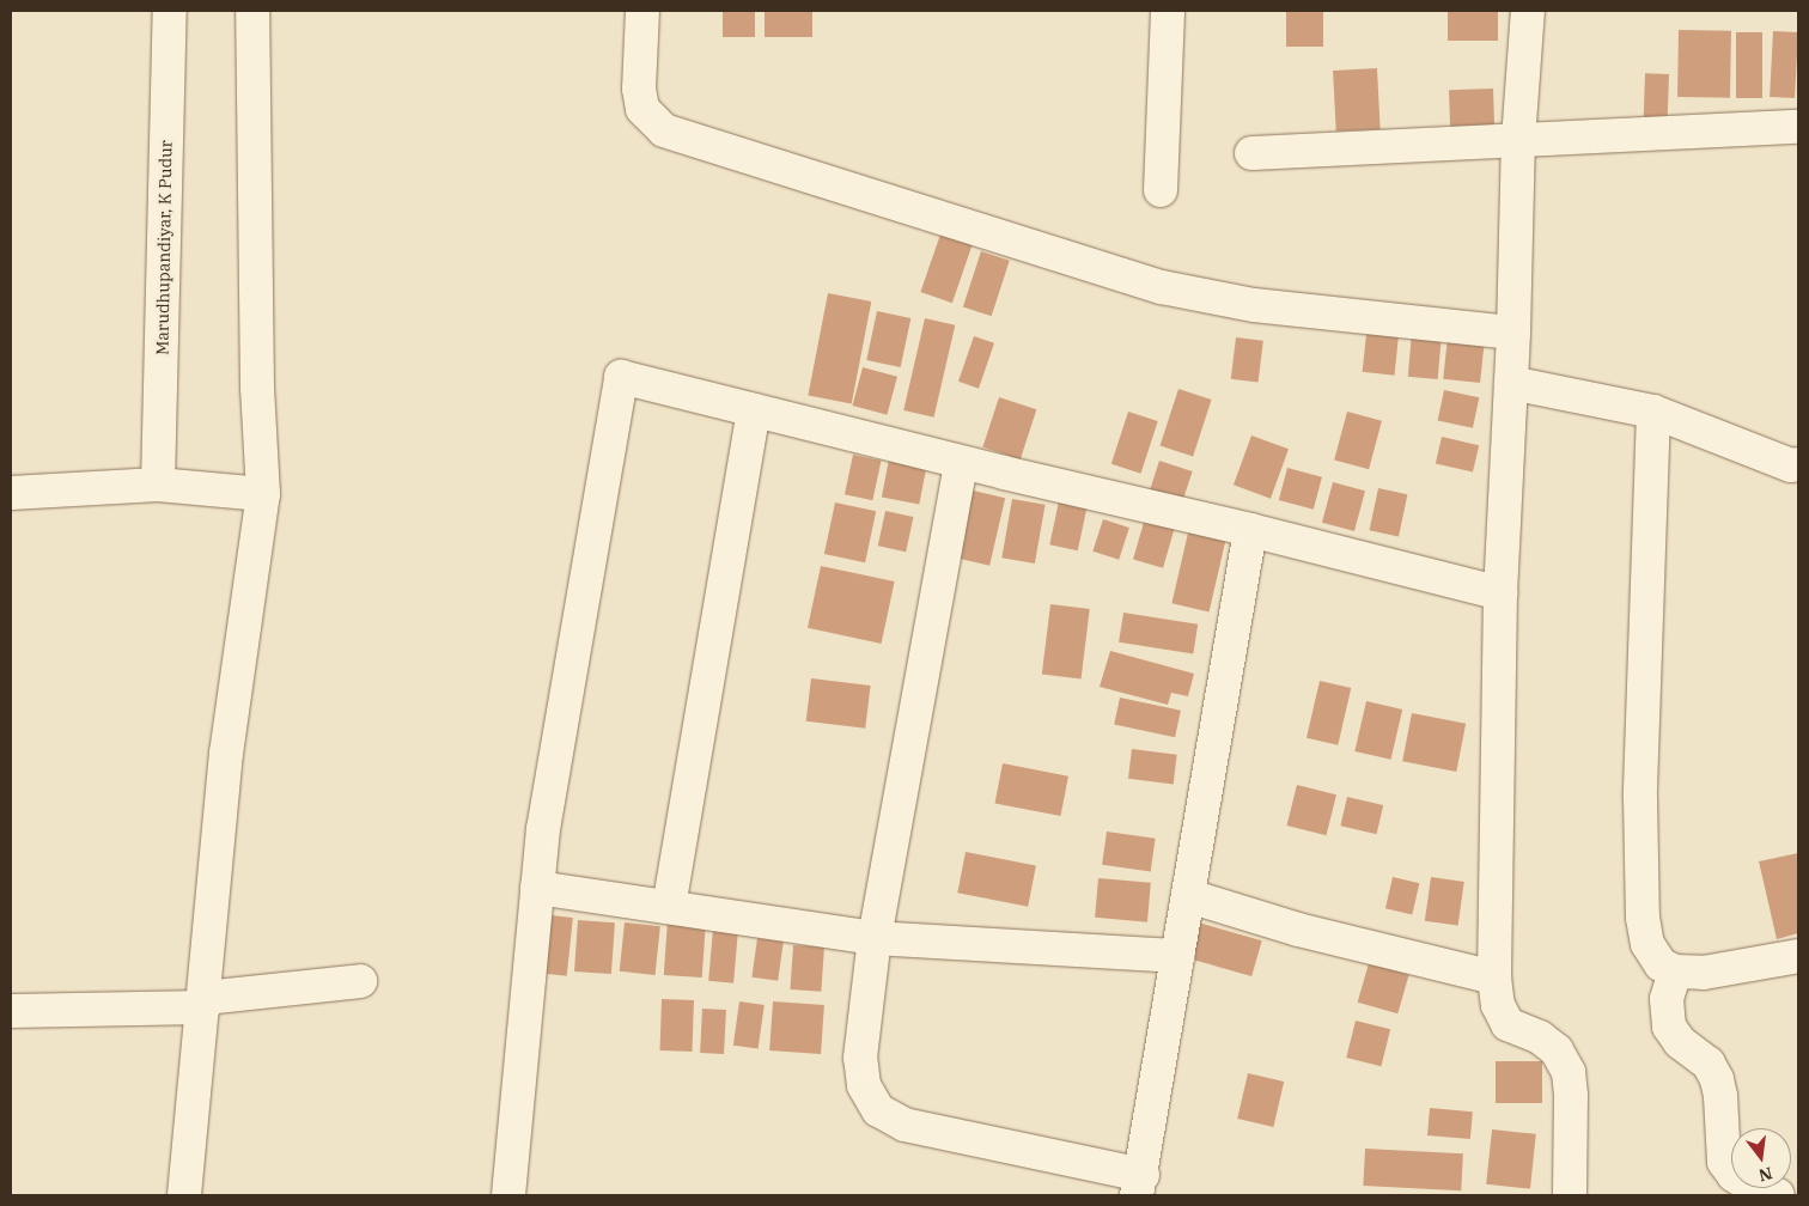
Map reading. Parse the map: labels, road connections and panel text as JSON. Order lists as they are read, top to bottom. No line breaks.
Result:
{"streets":{"street":["Marudhupandiyar, K Pudur"]},"north":"bottom"}
